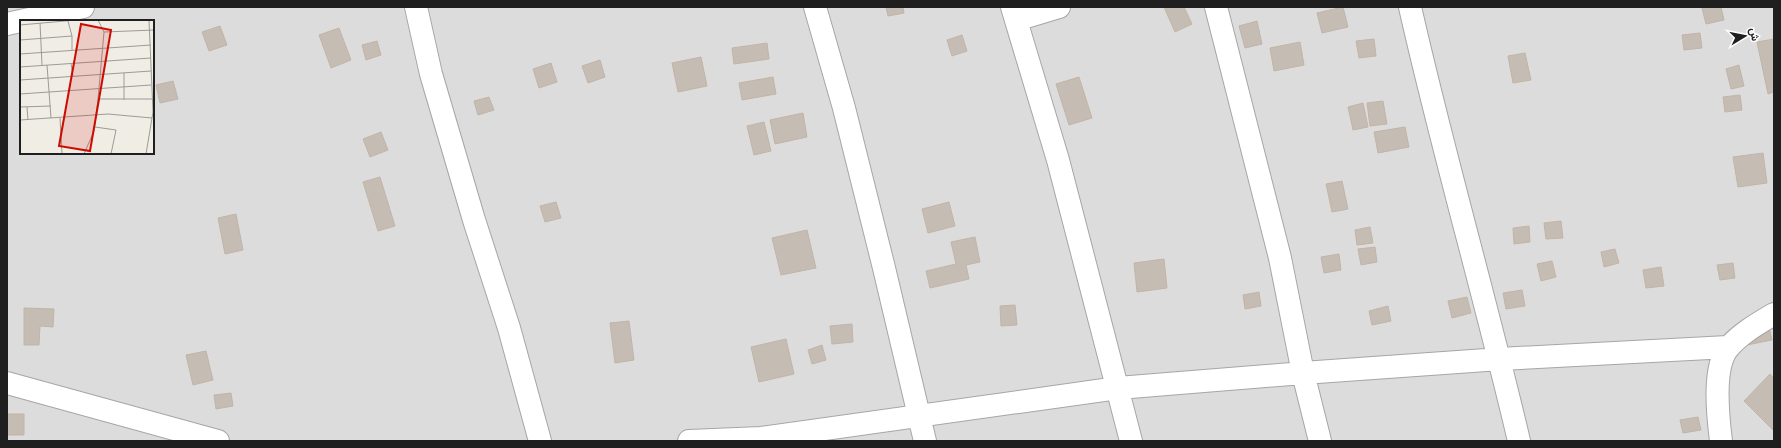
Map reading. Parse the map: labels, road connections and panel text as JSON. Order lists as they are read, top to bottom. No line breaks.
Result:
{"north":"right"}
